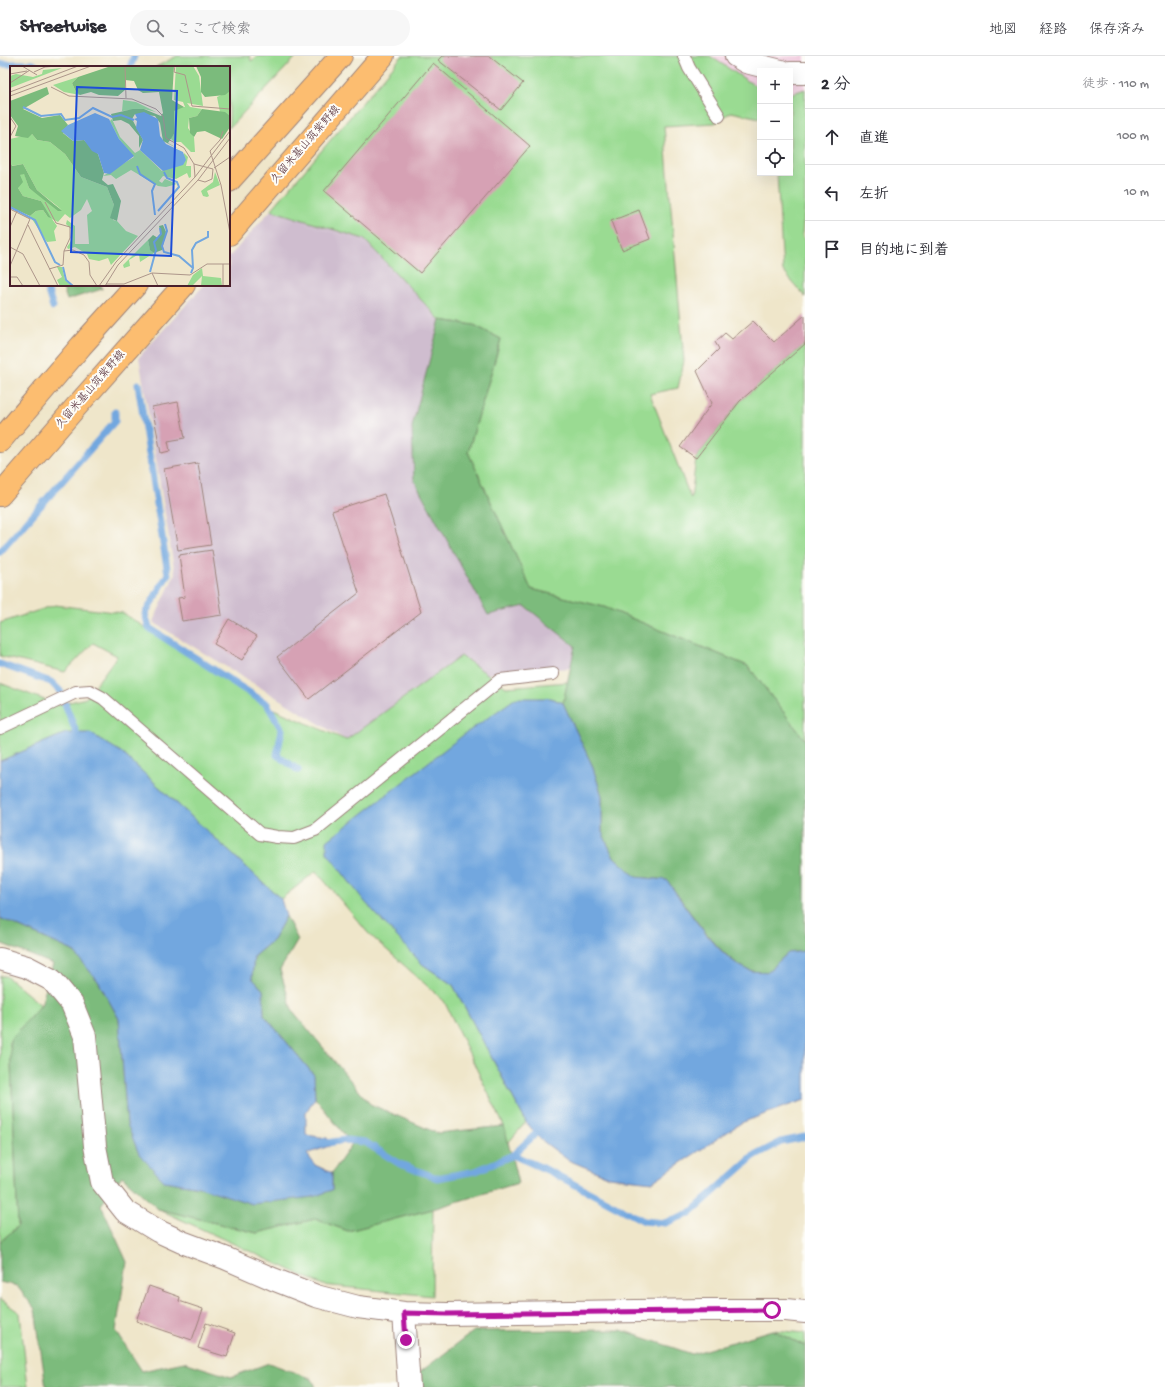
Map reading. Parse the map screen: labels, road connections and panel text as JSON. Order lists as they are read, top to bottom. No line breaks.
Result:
{"streets":{"main road":["久留米基山筑紫野線"]},"page":{"header":"Streetwise","search":"ここで検索","nav":["地図","経路","保存済み"],"heading":["2 分","徒歩 · 110 m"],"map_buttons":["+","−"],"list":[["直進","100 m"],["左折","10 m"],"目的地に到着"]}}
